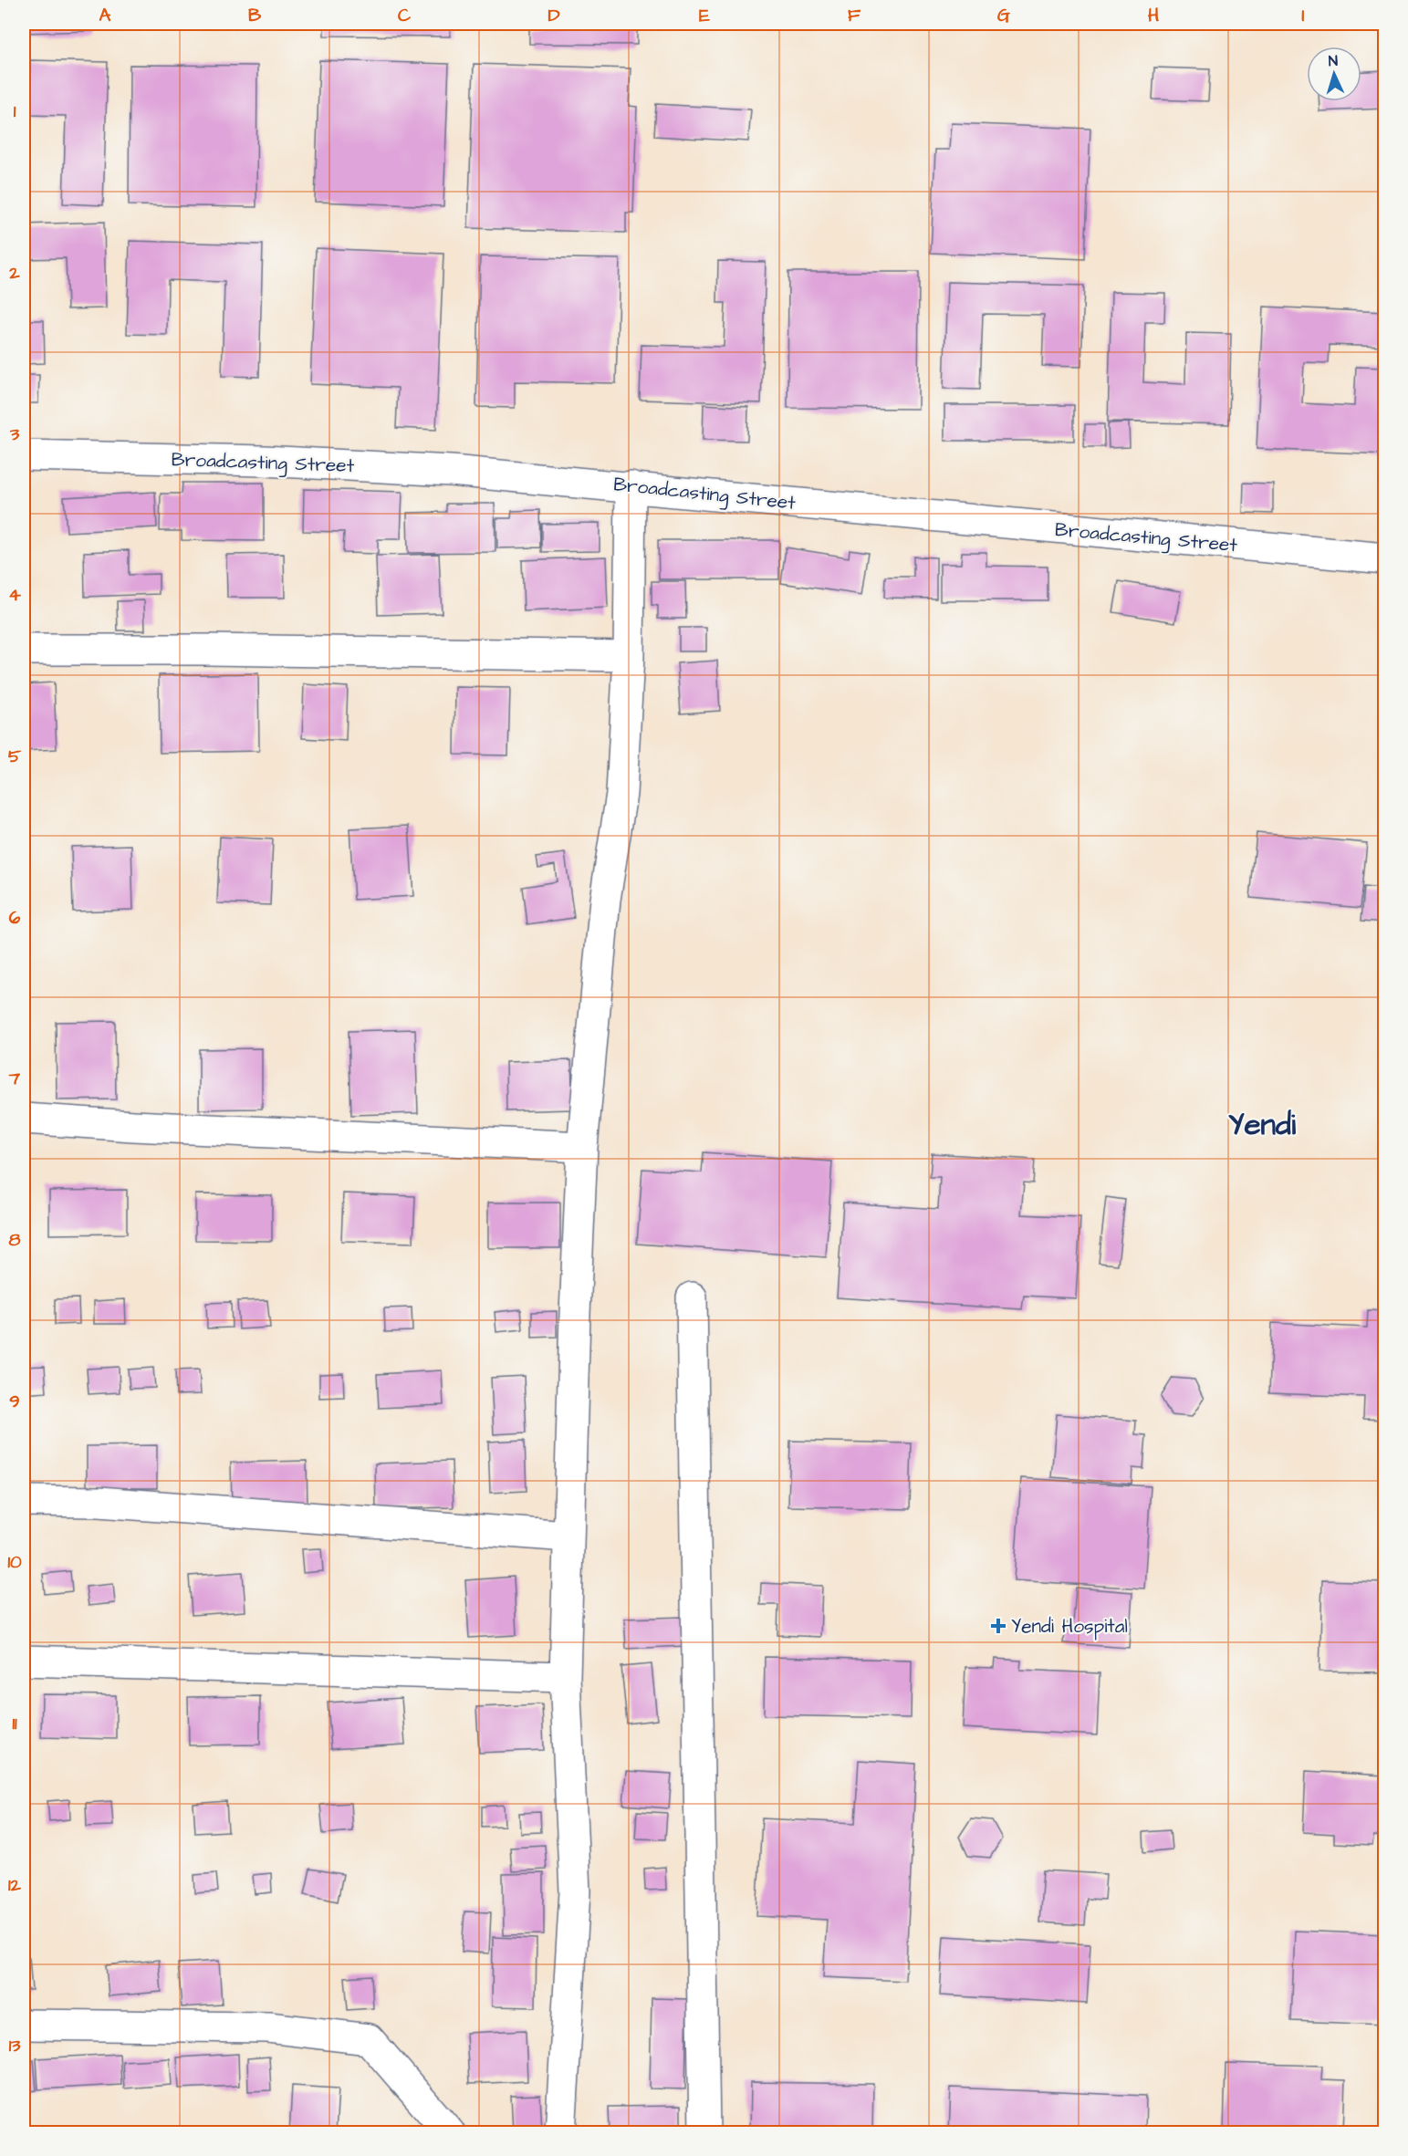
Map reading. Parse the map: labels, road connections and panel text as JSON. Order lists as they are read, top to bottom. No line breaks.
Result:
{"streets":{"street":["Broadcasting Street"]},"districts":["Yendi"],"places":{"health":["Yendi Hospital"]},"north":"top","grid":{"columns":["A","B","C","D","E","F","G","H","I"],"rows":["1","2","3","4","5","6","7","8","9","10","11","12","13"]}}
